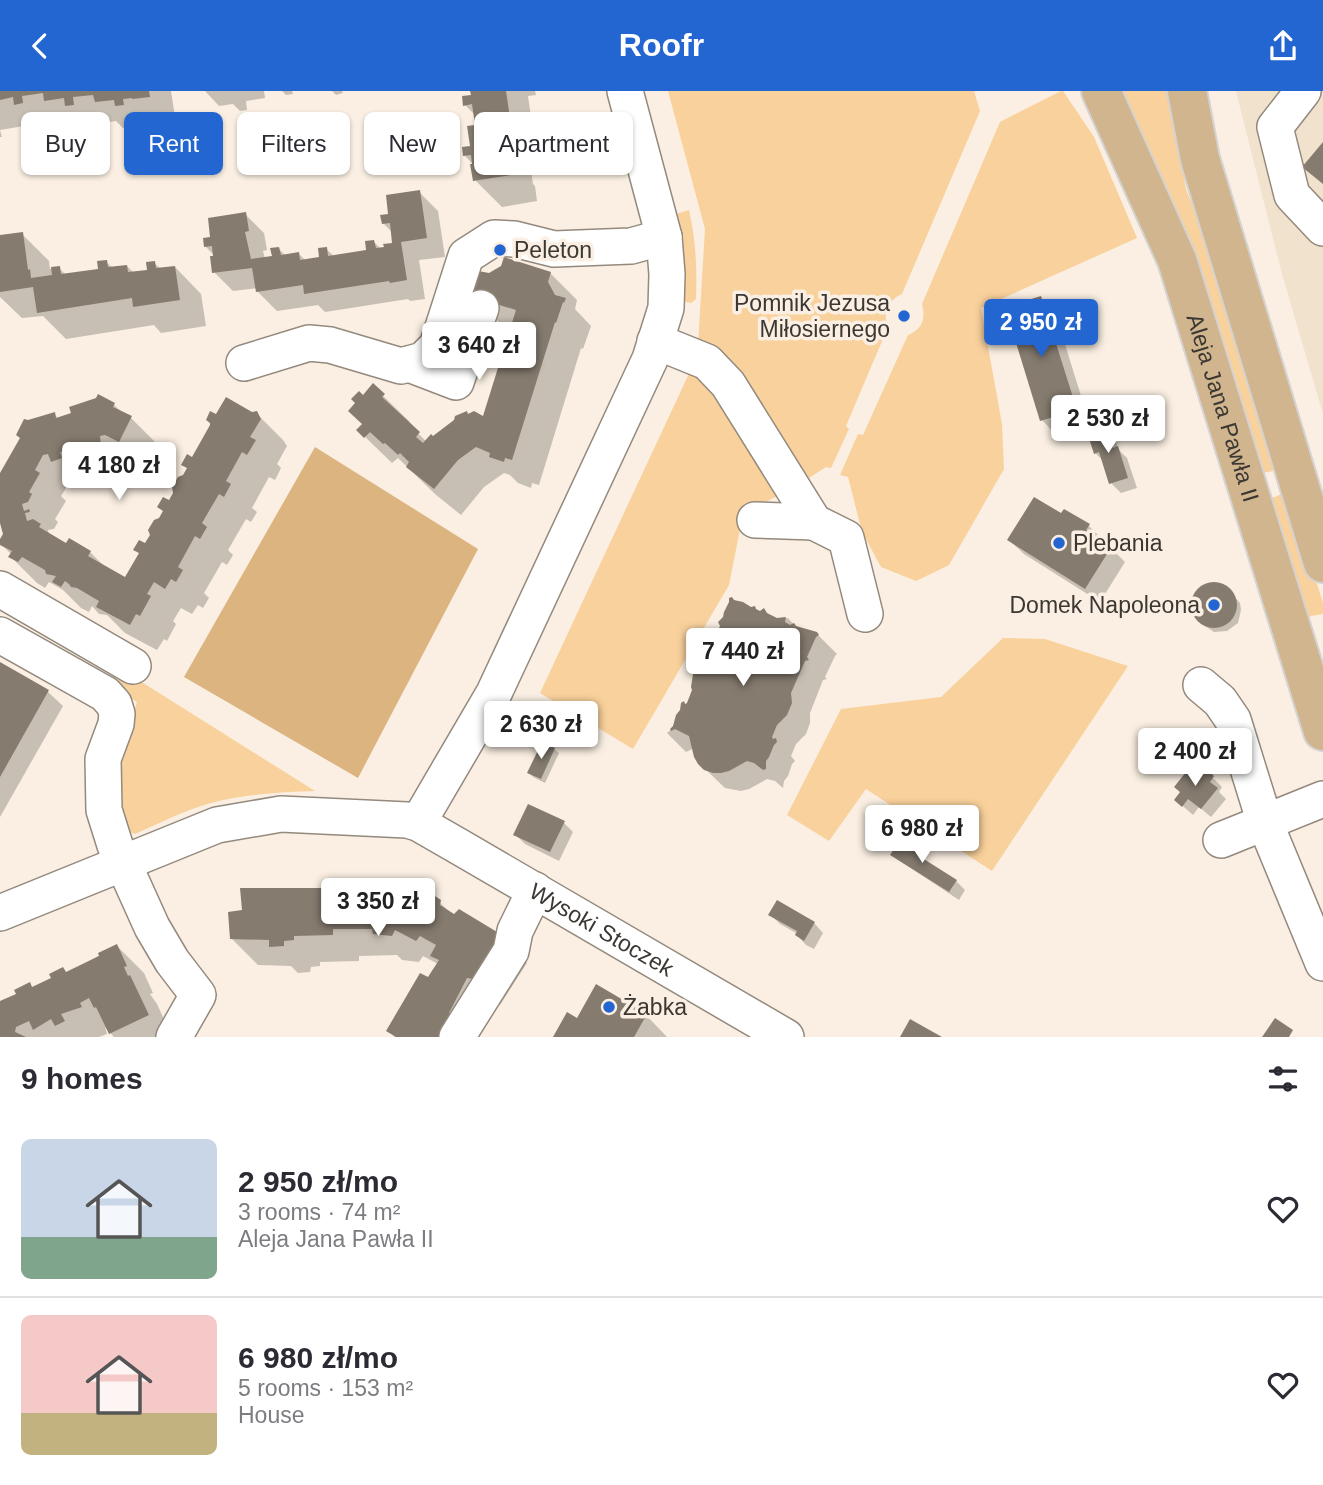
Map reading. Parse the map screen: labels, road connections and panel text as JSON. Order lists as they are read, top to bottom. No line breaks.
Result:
{"streets":{"main road":["Aleja Jana Pawła II"],"street":["Wysoki Stoczek"]},"places":["Peleton","Pomnik Jezusa Miłosiernego","Plebania","Domek Napoleona","Żabka"],"page":{"header":"Roofr","chip":["Buy","Rent","Filters","New","Apartment"],"price":["2 950 zł","3 640 zł","2 530 zł","4 180 zł","7 440 zł","2 630 zł","2 400 zł","6 980 zł","3 350 zł"],"heading":"9 homes","list":[{"name":"2 950 zł/mo","note":"3 rooms · 74 m² · Aleja Jana Pawła II"},{"name":"6 980 zł/mo","note":"5 rooms · 153 m² · House"}]}}
